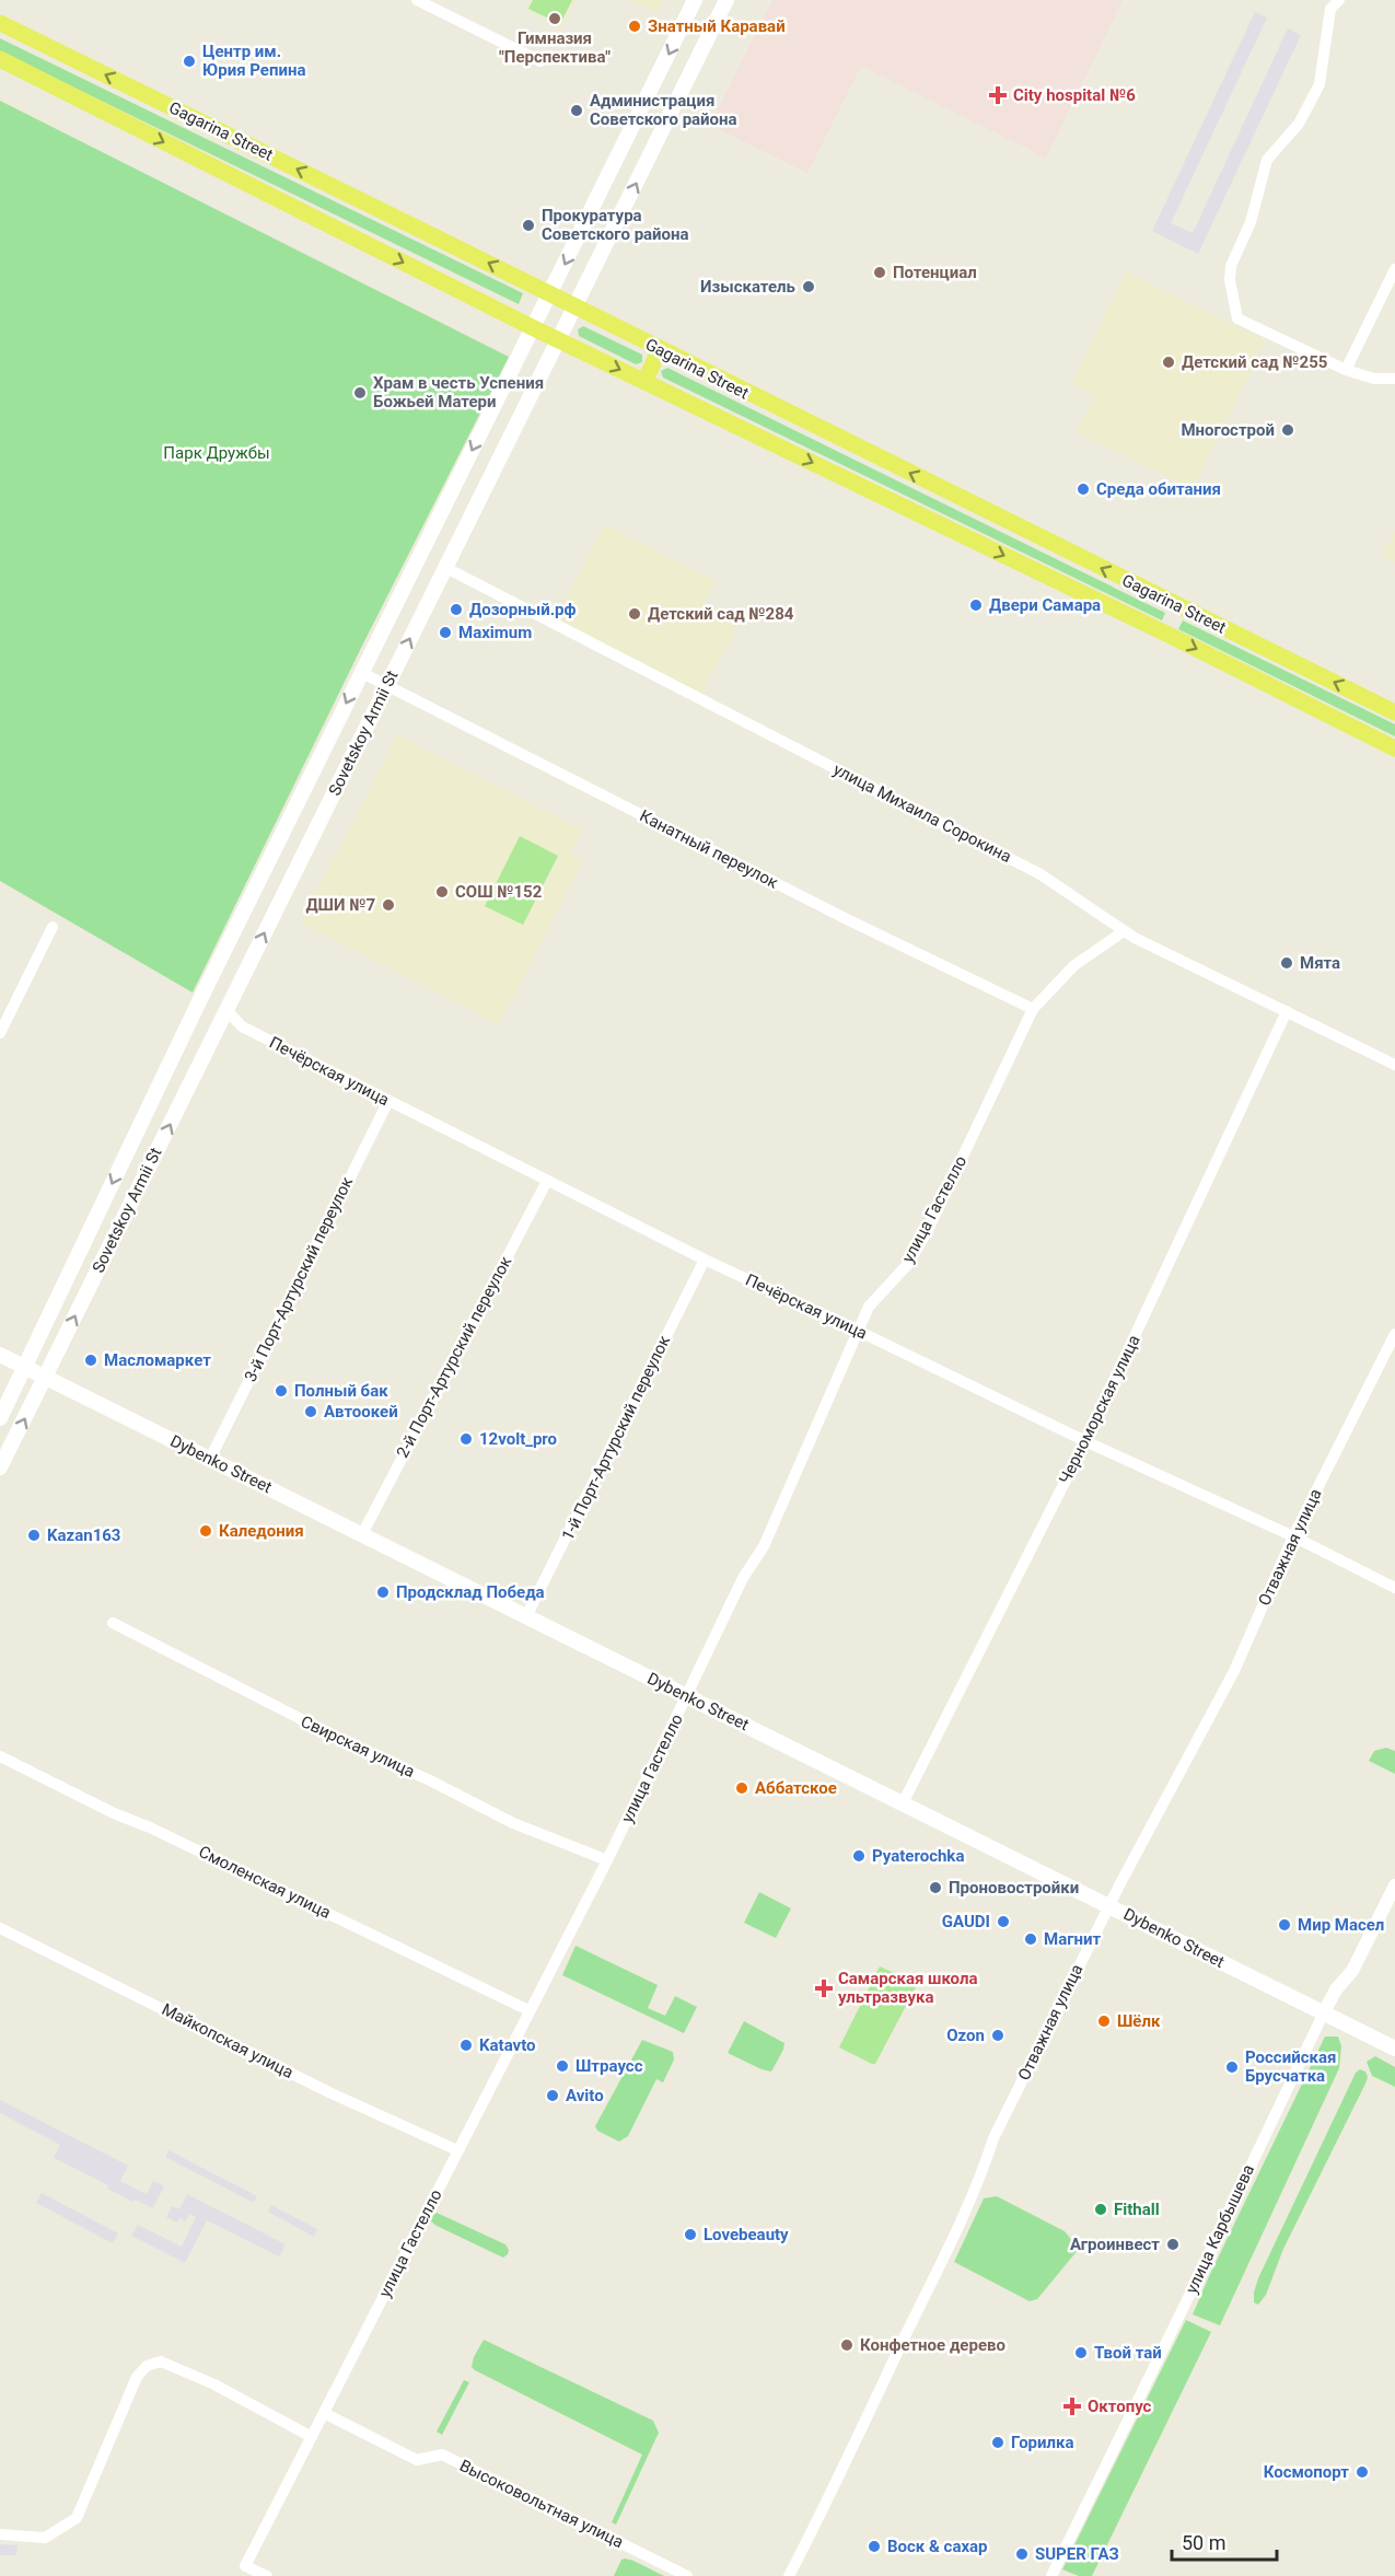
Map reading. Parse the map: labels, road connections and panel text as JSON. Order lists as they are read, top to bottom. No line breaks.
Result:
{"streets":{"main road":["Gagarina Street","Sovetskoy Armii St","Dybenko Street"],"street":["улица Михаила Сорокина","Канатный переулок","Печёрская улица","улица Гастелло","3-й Порт-Артурский переулок","2-й Порт-Артурский переулок","Черноморская улица","1-й Порт-Артурский переулок","Отважная улица","Свирская улица","Смоленская улица","Майкопская улица","улица Карбышева","Высоковольтная улица"]},"crossings":[["Gagarina Street","Sovetskoy Armii St"],["Sovetskoy Armii St","улица Михаила Сорокина"],["Sovetskoy Armii St","Канатный переулок"],["Sovetskoy Armii St","Печёрская улица"],["Sovetskoy Armii St","Dybenko Street"],["улица Михаила Сорокина","улица Гастелло"],["улица Михаила Сорокина","Черноморская улица"],["Канатный переулок","улица Гастелло"],["Печёрская улица","улица Гастелло"],["Печёрская улица","3-й Порт-Артурский переулок"],["Печёрская улица","2-й Порт-Артурский переулок"],["Печёрская улица","Черноморская улица"],["Печёрская улица","1-й Порт-Артурский переулок"],["Печёрская улица","Отважная улица"],["улица Гастелло","Dybenko Street"],["улица Гастелло","Свирская улица"],["улица Гастелло","Смоленская улица"],["улица Гастелло","Майкопская улица"],["улица Гастелло","Высоковольтная улица"],["3-й Порт-Артурский переулок","Dybenko Street"],["2-й Порт-Артурский переулок","Dybenko Street"],["Черноморская улица","Dybenko Street"],["1-й Порт-Артурский переулок","Dybenko Street"],["Dybenko Street","Отважная улица"],["Dybenko Street","улица Карбышева"]],"parks":["Парк Дружбы"],"places":{"other":["Гимназия \"Перспектива\"","Знатный Каравай","Центр им. Юрия Репина","Администрация Советского района","Прокуратура Советского района","Потенциал","Изыскатель","Детский сад №255","Храм в честь Успения Божьей Матери","Многострой","Среда обитания","Двери Самара","Дозорный.рф","Детский сад №284","Maximum","СОШ №152","ДШИ №7","Мята","Масломаркет","Полный бак","Автоокей","12volt_pro","Каледония","Kazan163","Продсклад Победа","Аббатское","Pyaterochka","Проновостройки","GAUDI","Мир Масел","Магнит","Шёлк","Ozon","Katavto","Штраусс","Российская Брусчатка","Avito","Fithall","Lovebeauty","Агроинвест","Конфетное дерево","Твой тай","Горилка","Космопорт","Воск & сахар","SUPER ГАЗ"],"health":["City hospital №6","Самарская школа ультразвука","Октопус"]},"scale_bar":"50 m"}
